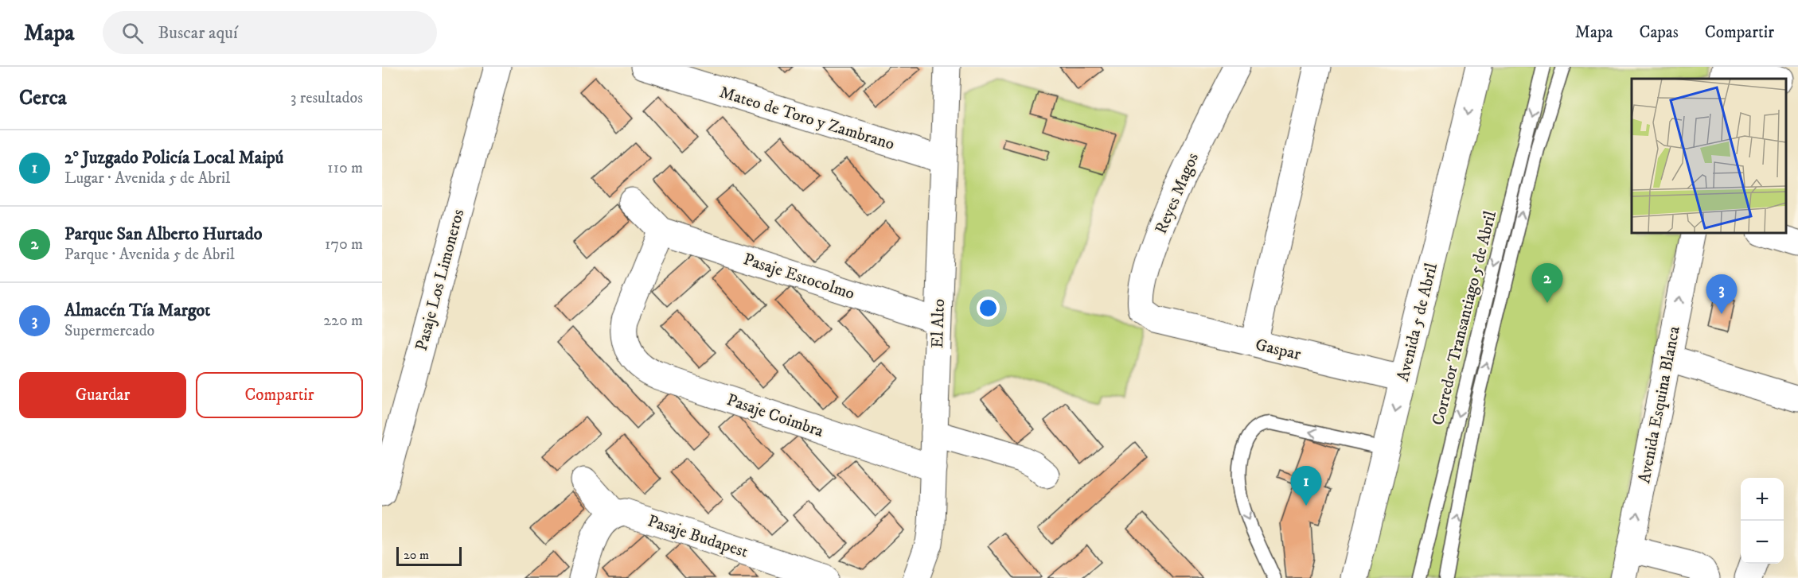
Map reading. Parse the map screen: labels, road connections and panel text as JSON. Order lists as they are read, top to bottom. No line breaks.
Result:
{"streets":{"street":["Mateo de Toro y Zambrano","Reyes Magos","Pasaje Estocolmo","Pasaje Los Limoneros","Avenida 5 de Abril","El Alto","Gaspar","Avenida Esquina Blanca","Pasaje Coimbra","Pasaje Budapest"],"lane":["Corredor Transantiago 5 de Abril"]},"crossings":[["Mateo de Toro y Zambrano","El Alto"],["Reyes Magos","Gaspar"],["Pasaje Estocolmo","El Alto"],["Pasaje Estocolmo","Pasaje Coimbra"],["Avenida 5 de Abril","Gaspar"],["El Alto","Pasaje Coimbra"]],"one_way":["Avenida Esquina Blanca"],"scale_bar":"20 m","page":{"header":"Mapa","search":"Buscar aquí","nav":["Mapa","Capas","Compartir"],"heading":["Cerca","3 resultados"],"list":[{"mark":"1","name":"2° Juzgado Policía Local Maipú","note":"Lugar · Avenida 5 de Abril","value":"110 m"},{"mark":"2","name":"Parque San Alberto Hurtado","note":"Parque · Avenida 5 de Abril","value":"170 m"},{"mark":"3","name":"Almacén Tía Margot","note":"Supermercado","value":"220 m"}],"pins":["2","3","1"],"buttons":["Guardar","Compartir"],"map_buttons":["+","−"],"scale":"20 m"}}
